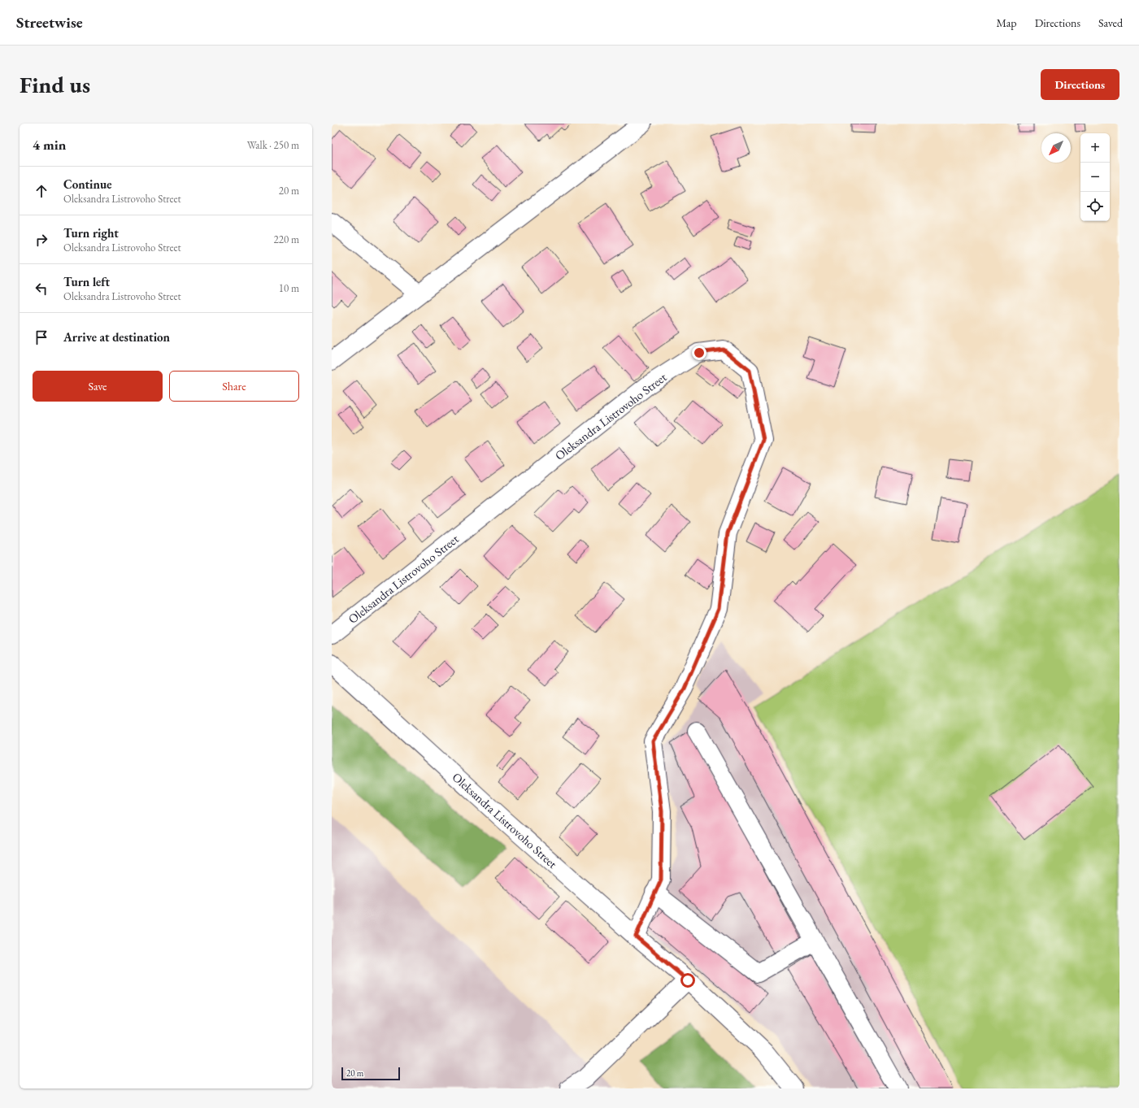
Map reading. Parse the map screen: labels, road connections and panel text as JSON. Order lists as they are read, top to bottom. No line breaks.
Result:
{"streets":{"street":["Oleksandra Listrovoho Street"]},"scale_bar":"20 m","north":"bottom left","page":{"header":"Streetwise","nav":["Map","Directions","Saved"],"buttons":["Directions",["Save","Share"]],"title":"Find us","heading":["4 min","Walk · 250 m"],"map_buttons":["+","−"],"list":[["Continue","Oleksandra Listrovoho Street","20 m"],["Turn right","Oleksandra Listrovoho Street","220 m"],["Turn left","Oleksandra Listrovoho Street","10 m"],"Arrive at destination"],"scale":"20 m"}}
